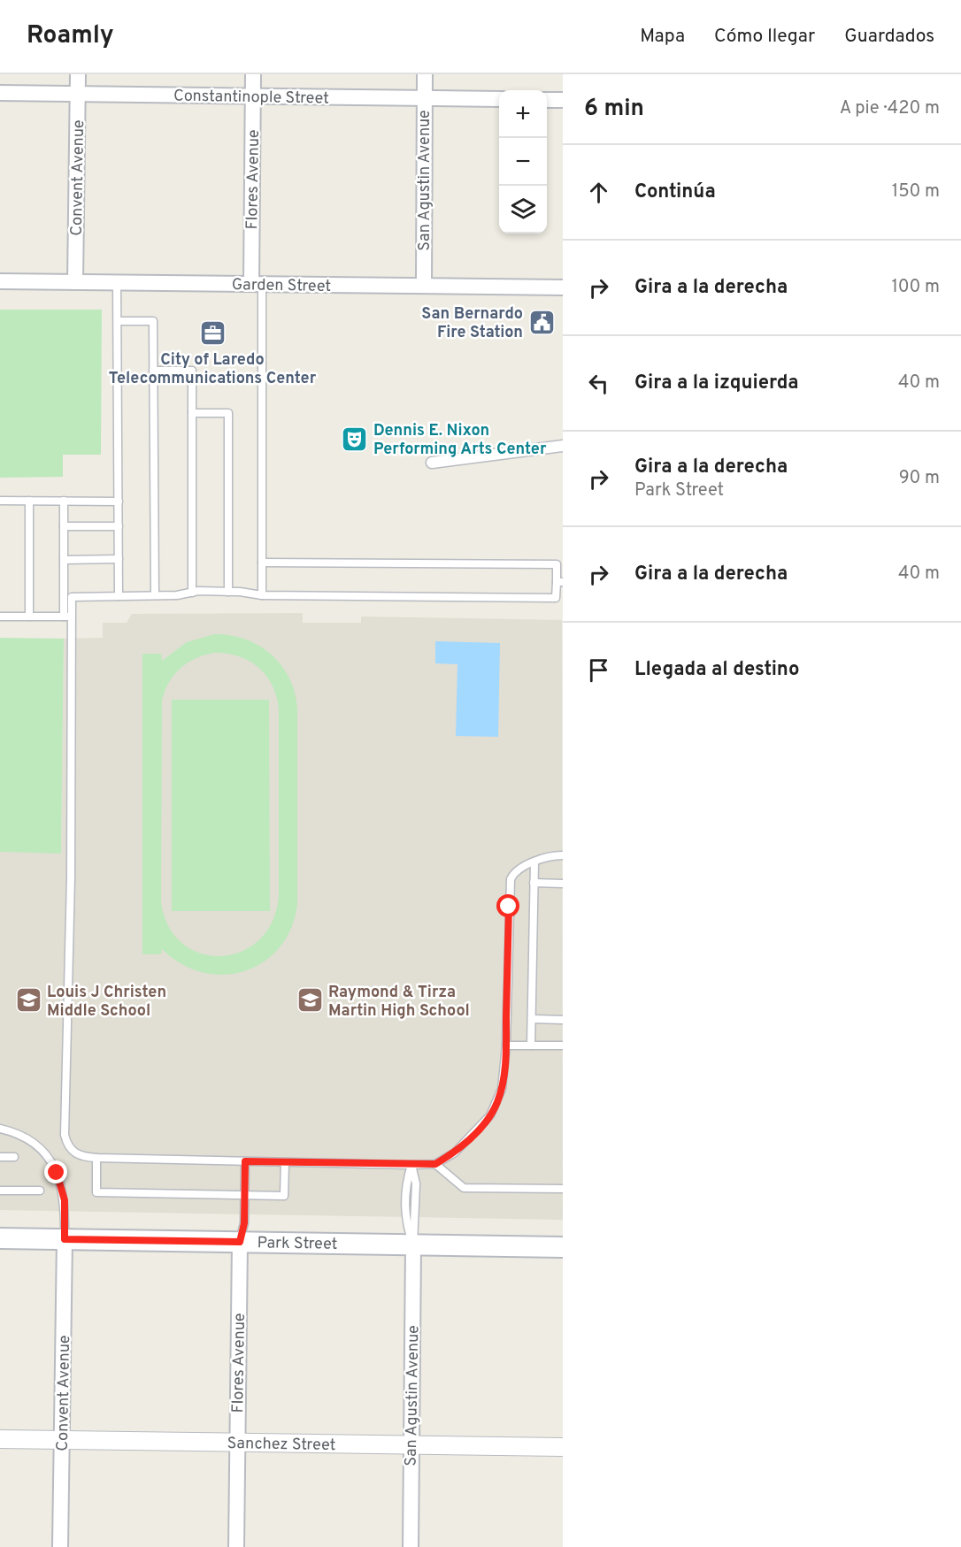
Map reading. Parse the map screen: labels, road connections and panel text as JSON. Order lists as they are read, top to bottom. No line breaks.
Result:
{"streets":{"main road":["Park Street"],"street":["Constantinople Street","Convent Avenue","Flores Avenue","San Agustin Avenue","Garden Street","Sanchez Street"]},"crossings":[["Constantinople Street","Convent Avenue"],["Constantinople Street","Flores Avenue"],["Constantinople Street","San Agustin Avenue"],["Convent Avenue","Garden Street"],["Convent Avenue","Park Street"],["Convent Avenue","Sanchez Street"],["Flores Avenue","Garden Street"],["Flores Avenue","Park Street"],["Flores Avenue","Sanchez Street"],["San Agustin Avenue","Garden Street"],["San Agustin Avenue","Park Street"],["San Agustin Avenue","Sanchez Street"]],"places":{"public building":["San Bernardo Fire Station"],"office":["City of Laredo Telecommunications Center"],"theatre":["Dennis E. Nixon Performing Arts Center"],"school or university":["Louis J Christen Middle School","Raymond & Tirza Martin High School"]},"page":{"header":"Roamly","nav":["Mapa","Cómo llegar","Guardados"],"heading":["6 min","A pie · 420 m"],"map_buttons":["+","−"],"list":[["Continúa","150 m"],["Gira a la derecha","100 m"],["Gira a la izquierda","40 m"],["Gira a la derecha","Park Street","90 m"],["Gira a la derecha","40 m"],"Llegada al destino"]}}
